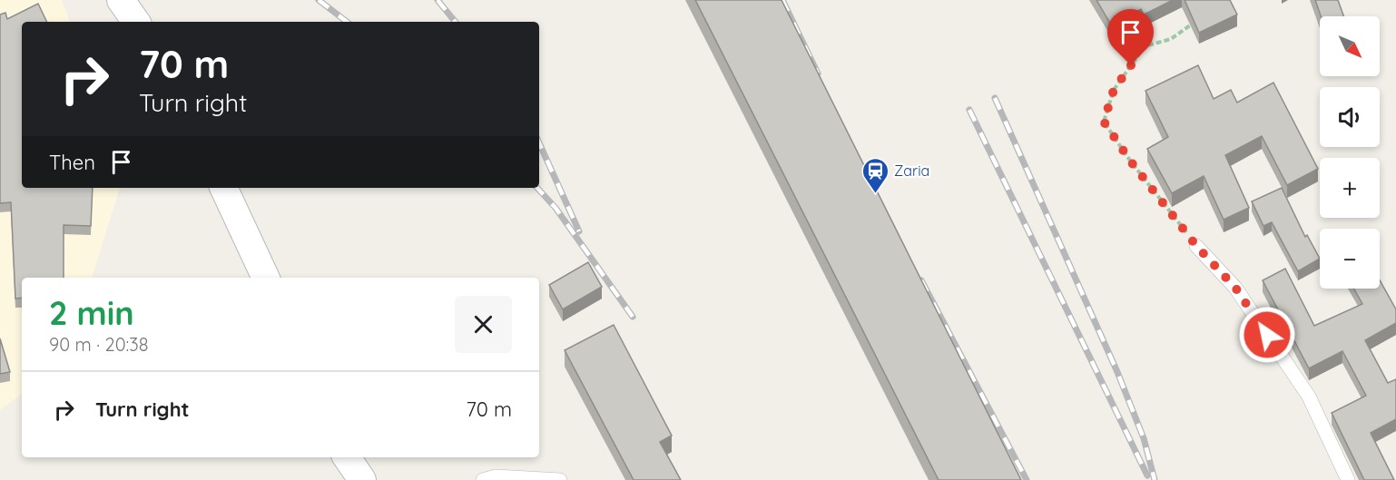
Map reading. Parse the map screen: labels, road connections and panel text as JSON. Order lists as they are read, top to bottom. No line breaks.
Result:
{"places":{"station":["Zaria"]},"north":"bottom right","page":{"map_buttons":["+","−"],"turn":["70 m","Turn right"],"then":"Then","heading":["2 min","90 m · 20:38"],"list":[{"name":"Turn right","value":"70 m"}]}}
